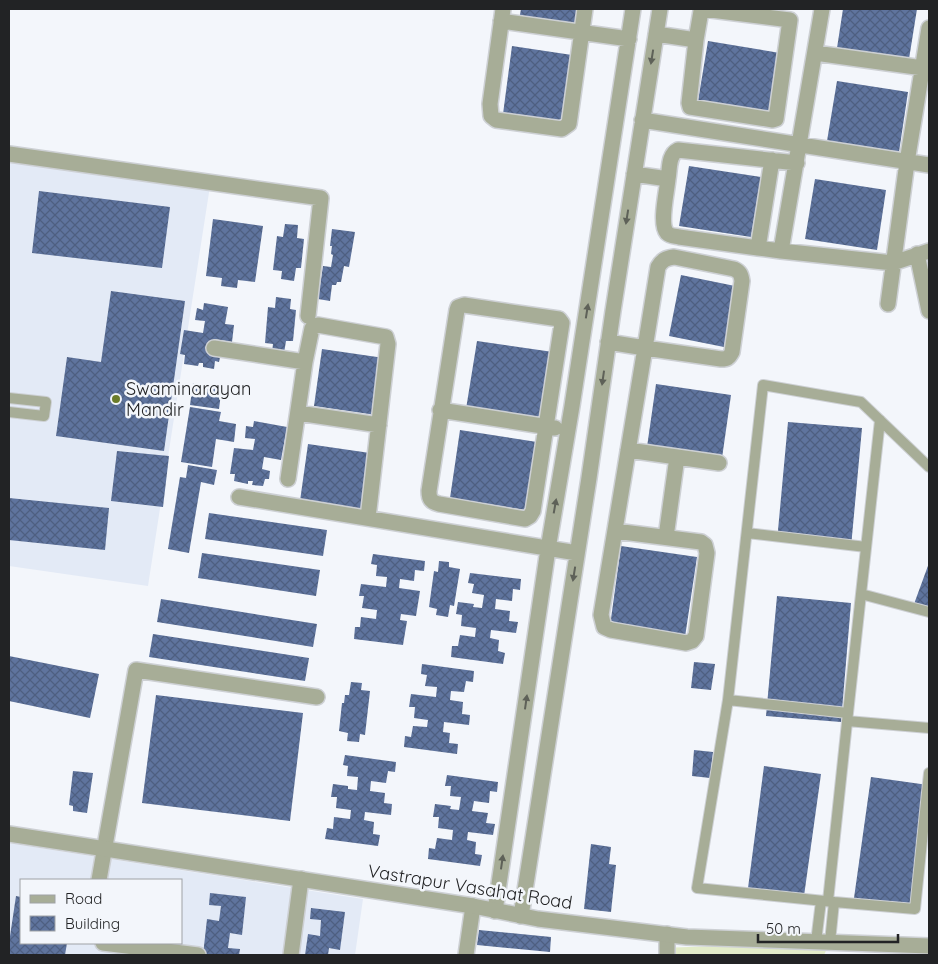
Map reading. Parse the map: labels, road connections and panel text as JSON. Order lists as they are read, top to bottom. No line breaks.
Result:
{"streets":{"street":["Vastrapur Vasahat Road"]},"places":["Swaminarayan Mandir"],"legend":["Road","Building"],"scale_bar":"50 m"}
